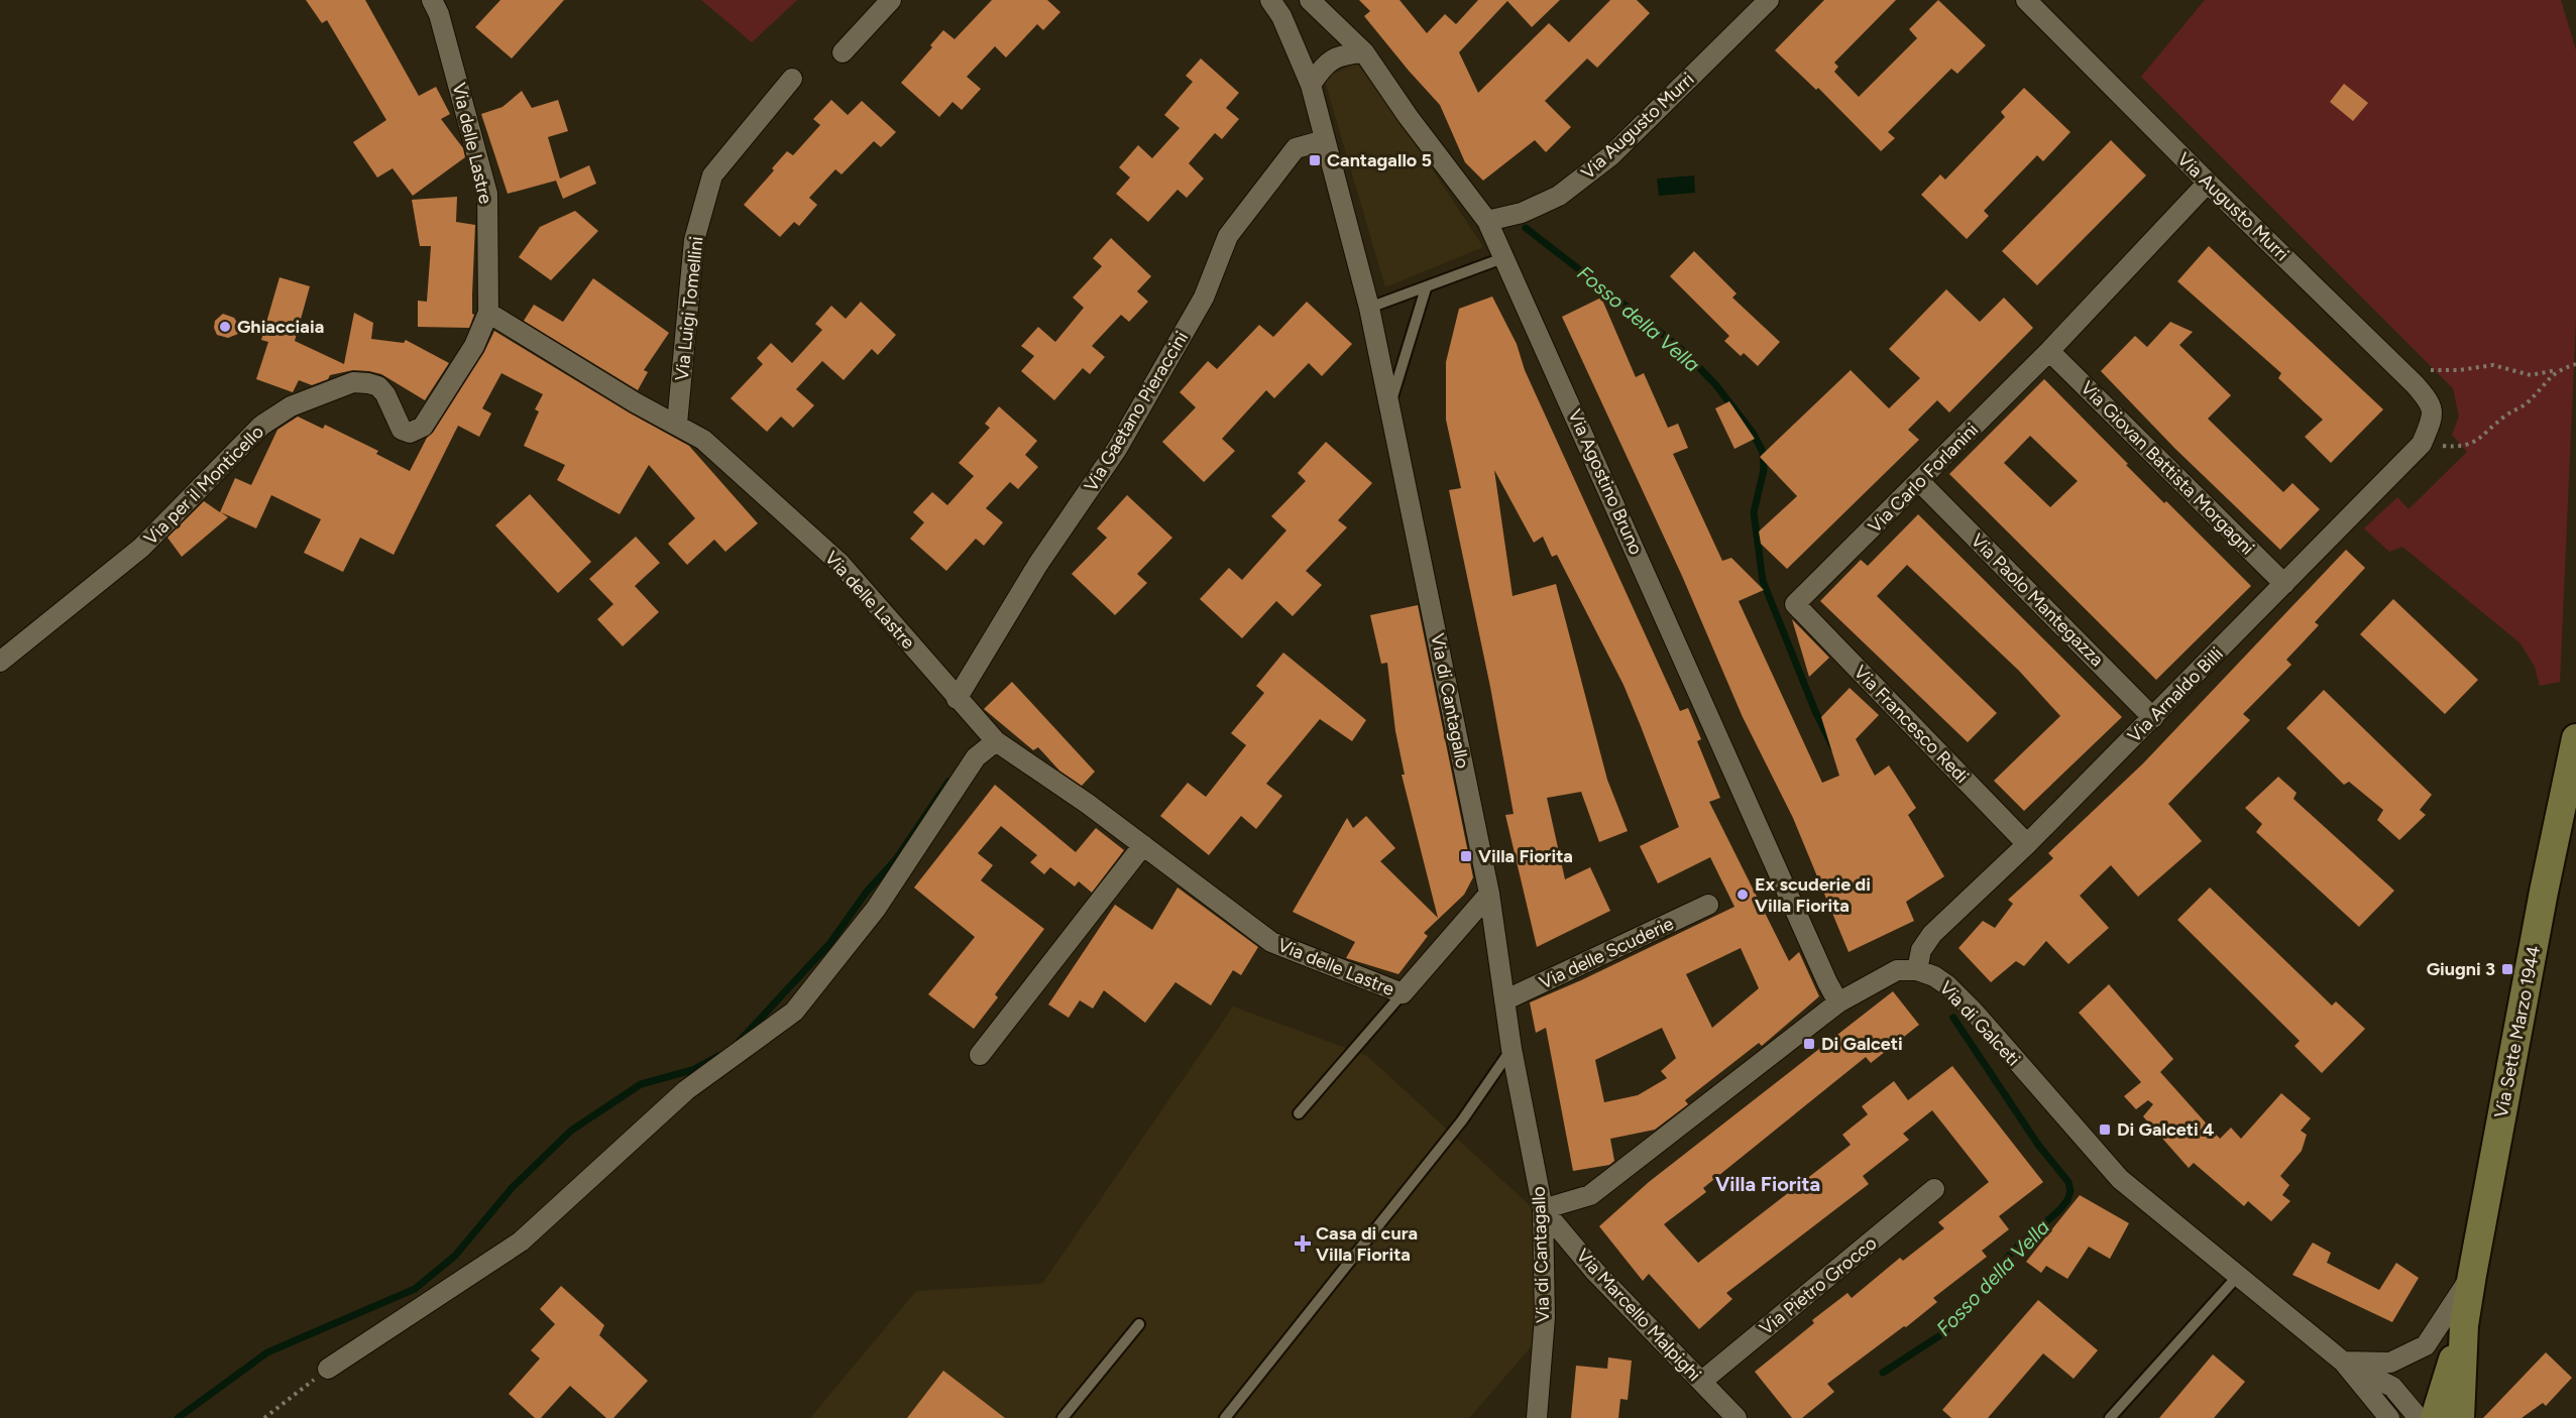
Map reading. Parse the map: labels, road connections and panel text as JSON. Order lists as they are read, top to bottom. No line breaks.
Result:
{"streets":{"street":["Via Augusto Murri","Via delle Lastre","Via Luigi Tomellini","Via Gaetano Pieraccini","Via Giovan Battista Morgagni","Via Carlo Forlanini","Via Agostino Bruno","Via per il Monticello","Via Paolo Mantegazza","Via Arnaldo Billi","Via di Cantagallo","Via Francesco Redi","Via delle Scuderie","Via di Galceti","Via Sette Marzo 1944","Via Pietro Grocco","Via Marcello Malpighi"]},"crossings":[["Via Augusto Murri","Via Carlo Forlanini"],["Via Augusto Murri","Via Agostino Bruno"],["Via Augusto Murri","Via Arnaldo Billi"],["Via delle Lastre","Via Luigi Tomellini"],["Via delle Lastre","Via Gaetano Pieraccini"],["Via delle Lastre","Via per il Monticello"],["Via delle Lastre","Via di Cantagallo"],["Via Gaetano Pieraccini","Via di Cantagallo"],["Via Giovan Battista Morgagni","Via Carlo Forlanini"],["Via Giovan Battista Morgagni","Via Arnaldo Billi"],["Via Carlo Forlanini","Via Paolo Mantegazza"],["Via Carlo Forlanini","Via Francesco Redi"],["Via Paolo Mantegazza","Via Arnaldo Billi"],["Via Arnaldo Billi","Via Francesco Redi"],["Via Arnaldo Billi","Via di Galceti"],["Via di Cantagallo","Via delle Scuderie"],["Via di Cantagallo","Via Marcello Malpighi"],["Via Pietro Grocco","Via Marcello Malpighi"]],"districts":["Villa Fiorita"],"water":["Fosso della Vella"],"places":{"transit":["Cantagallo 5","Villa Fiorita","Giugni 3","Di Galceti","Di Galceti 4"],"other":["Ghiacciaia","Ex scuderie di Villa Fiorita"],"health":["Casa di cura Villa Fiorita"]}}
